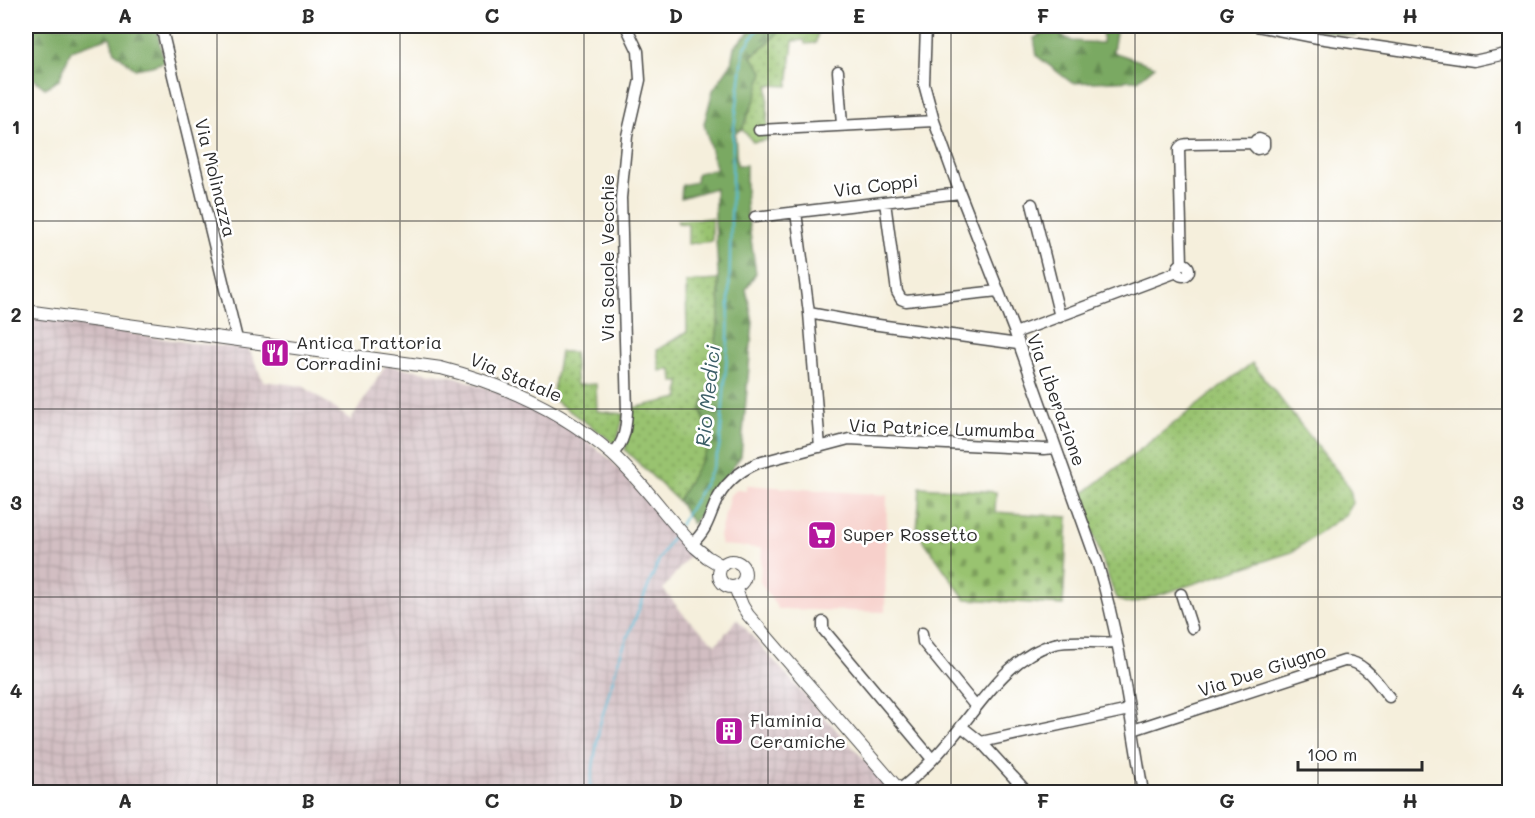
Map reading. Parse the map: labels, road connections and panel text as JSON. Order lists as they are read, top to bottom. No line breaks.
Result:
{"streets":{"main road":["Via Statale"],"street":["Via Molinazza","Via Coppi","Via Scuole Vecchie","Via Liberazione","Via Patrice Lumumba","Via Due Giugno"]},"crossings":[["Via Molinazza","Via Statale"],["Via Coppi","Via Liberazione"],["Via Scuole Vecchie","Via Statale"],["Via Statale","Via Patrice Lumumba"],["Via Liberazione","Via Patrice Lumumba"],["Via Liberazione","Via Due Giugno"]],"water":["Rio Medici"],"places":{"restaurant":["Antica Trattoria Corradini"],"supermarket":["Super Rossetto"],"building":["Flaminia Ceramiche"]},"scale_bar":"100 m","grid":{"columns":["A","B","C","D","E","F","G","H"],"rows":["1","2","3","4"]}}
